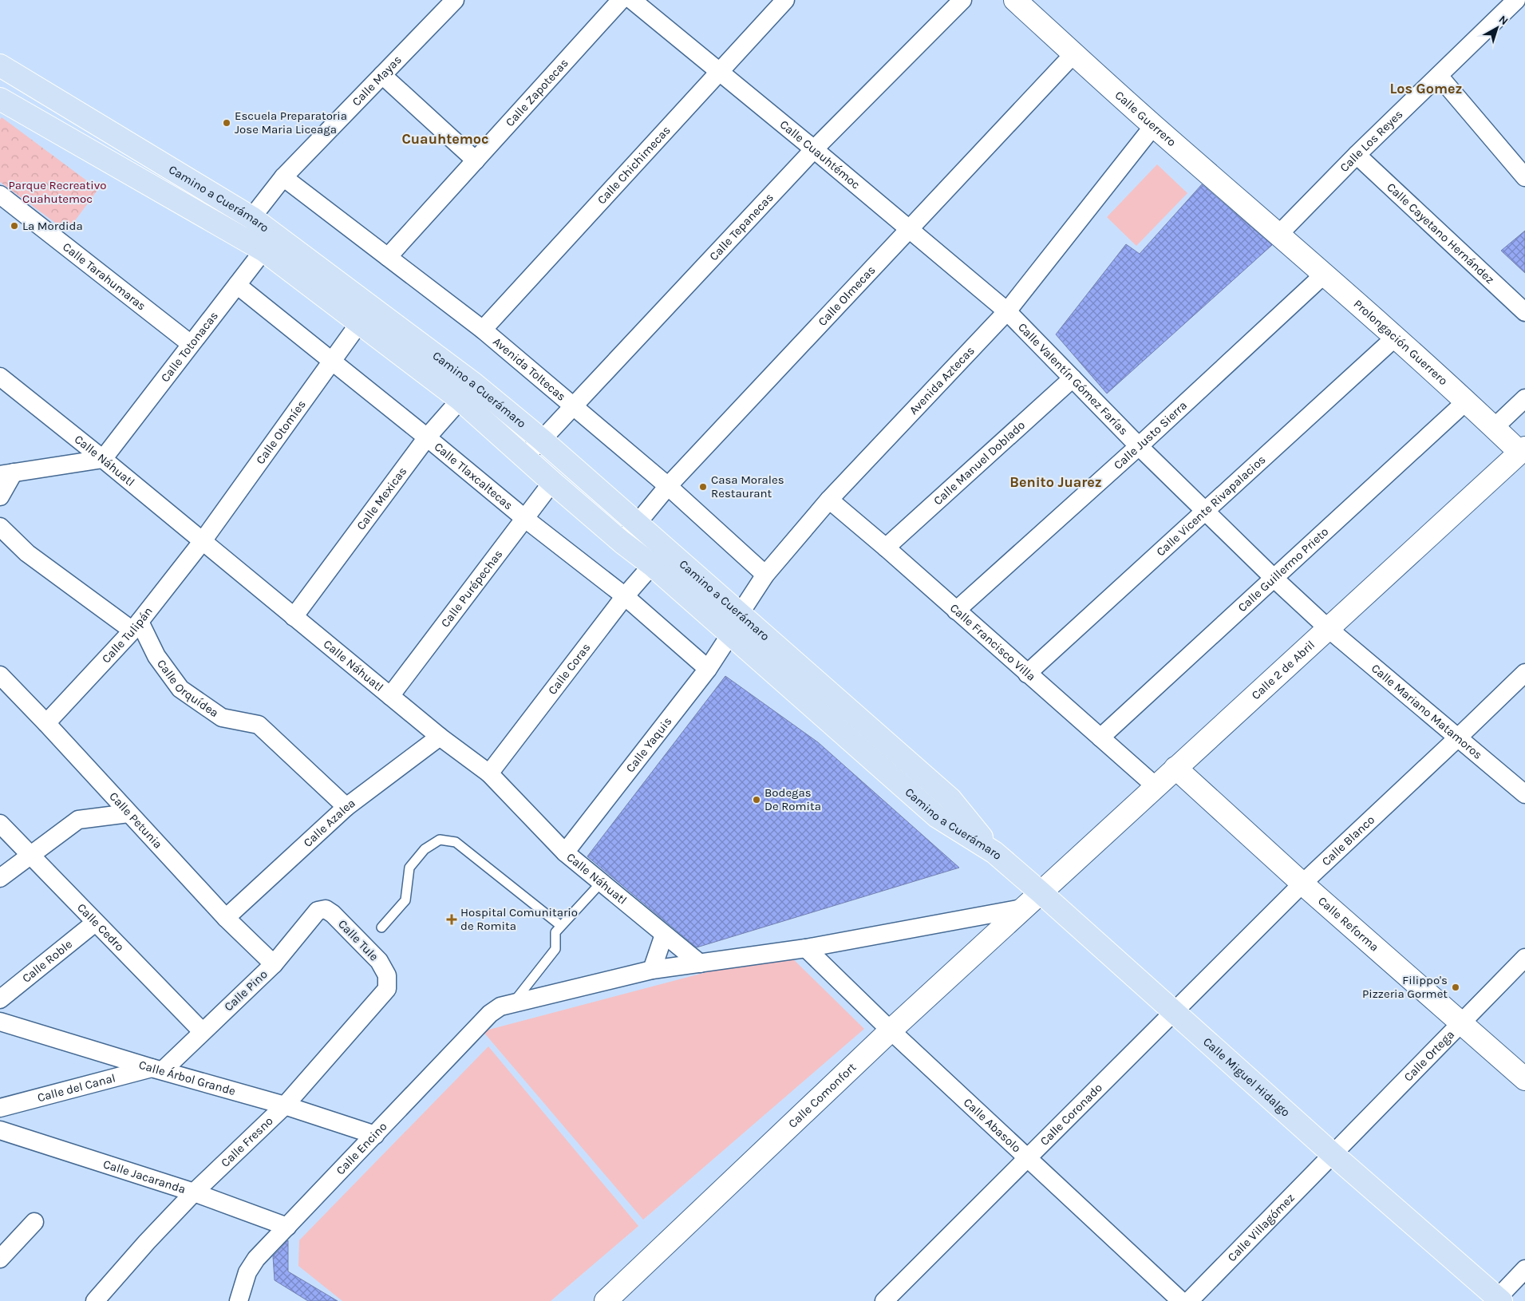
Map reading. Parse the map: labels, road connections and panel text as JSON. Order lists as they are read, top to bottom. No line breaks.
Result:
{"streets":{"main road":["Camino a Cuerámaro","Calle Miguel Hidalgo"],"street":["Calle Mayas","Calle Zapotecas","Calle Guerrero","Calle Los Reyes","Calle Cuauhtémoc","Calle Chichimecas","Calle Tepanecas","Calle Cayetano Hernández","Calle Tarahumaras","Calle Olmecas","Prolongación Guerrero","Calle Totonacas","Avenida Toltecas","Calle Valentín Gómez Farías","Avenida Aztecas","Calle Otomíes","Calle Justo Sierra","Calle Náhuatl","Calle Manuel Doblado","Calle Tlaxcaltecas","Calle Mexicas","Calle Vicente Rivapalacios","Calle Guillermo Prieto","Calle Purépechas","Calle Tulipán","Calle Francisco Villa","Calle Coras","Calle 2 de Abril","Calle Orquídea","Calle Mariano Matamoros","Calle Yaquis","Calle Petunia","Calle Azalea","Calle Blanco","Calle Reforma","Calle Cedro","Calle Tule","Calle Roble","Calle Pino","Calle Ortega","Calle Árbol Grande","Calle del Canal","Calle Comonfort","Calle Coronado","Calle Abasolo","Calle Fresno","Calle Encino","Calle Jacaranda","Calle Villagómez"]},"crossings":[["Calle Mayas","Camino a Cuerámaro"],["Calle Mayas","Avenida Toltecas"],["Calle Zapotecas","Avenida Toltecas"],["Calle Guerrero","Calle Los Reyes"],["Calle Guerrero","Calle Olmecas"],["Calle Guerrero","Prolongación Guerrero"],["Calle Guerrero","Avenida Aztecas"],["Calle Los Reyes","Calle Cayetano Hernández"],["Calle Los Reyes","Prolongación Guerrero"],["Calle Cuauhtémoc","Calle Chichimecas"],["Calle Cuauhtémoc","Calle Tepanecas"],["Calle Cuauhtémoc","Calle Olmecas"],["Calle Cuauhtémoc","Calle Valentín Gómez Farías"],["Calle Cuauhtémoc","Avenida Aztecas"],["Calle Chichimecas","Avenida Toltecas"],["Camino a Cuerámaro","Calle Tepanecas"],["Camino a Cuerámaro","Calle Olmecas"],["Camino a Cuerámaro","Calle Totonacas"],["Camino a Cuerámaro","Avenida Aztecas"],["Camino a Cuerámaro","Calle Otomíes"],["Camino a Cuerámaro","Calle Mexicas"],["Camino a Cuerámaro","Calle Purépechas"],["Camino a Cuerámaro","Calle Coras"],["Camino a Cuerámaro","Calle Yaquis"],["Camino a Cuerámaro","Calle Miguel Hidalgo"],["Calle Tepanecas","Avenida Toltecas"],["Calle Tarahumaras","Calle Totonacas"],["Calle Olmecas","Avenida Toltecas"],["Prolongación Guerrero","Calle Justo Sierra"],["Prolongación Guerrero","Calle Vicente Rivapalacios"],["Prolongación Guerrero","Calle Guillermo Prieto"],["Prolongación Guerrero","Calle 2 de Abril"],["Calle Totonacas","Calle Náhuatl"],["Calle Totonacas","Calle Tlaxcaltecas"],["Avenida Toltecas","Avenida Aztecas"],["Calle Valentín Gómez Farías","Avenida Aztecas"],["Calle Valentín Gómez Farías","Calle Justo Sierra"],["Calle Valentín Gómez Farías","Calle Manuel Doblado"],["Calle Valentín Gómez Farías","Calle Vicente Rivapalacios"],["Calle Valentín Gómez Farías","Calle Guillermo Prieto"],["Calle Valentín Gómez Farías","Calle 2 de Abril"],["Calle Valentín Gómez Farías","Calle Mariano Matamoros"],["Avenida Aztecas","Calle Francisco Villa"],["Avenida Aztecas","Calle Yaquis"],["Calle Otomíes","Calle Náhuatl"],["Calle Otomíes","Calle Tlaxcaltecas"],["Calle Otomíes","Calle Tulipán"],["Calle Justo Sierra","Calle Francisco Villa"],["Calle Náhuatl","Calle Mexicas"],["Calle Náhuatl","Calle Purépechas"],["Calle Náhuatl","Calle Tulipán"],["Calle Náhuatl","Calle Coras"],["Calle Náhuatl","Calle Yaquis"],["Calle Náhuatl","Calle Azalea"],["Calle Náhuatl","Calle Encino"],["Calle Manuel Doblado","Calle Francisco Villa"],["Calle Tlaxcaltecas","Calle Mexicas"],["Calle Tlaxcaltecas","Calle Purépechas"],["Calle Tlaxcaltecas","Calle Coras"],["Calle Tlaxcaltecas","Calle Yaquis"],["Calle Vicente Rivapalacios","Calle Francisco Villa"],["Calle Guillermo Prieto","Calle Francisco Villa"],["Calle Tulipán","Calle Orquídea"],["Calle Tulipán","Calle Petunia"],["Calle Francisco Villa","Calle 2 de Abril"],["Calle 2 de Abril","Calle Mariano Matamoros"],["Calle 2 de Abril","Calle Reforma"],["Calle 2 de Abril","Calle Miguel Hidalgo"],["Calle 2 de Abril","Calle Comonfort"],["Calle Orquídea","Calle Azalea"],["Calle Mariano Matamoros","Calle Blanco"],["Calle Petunia","Calle Azalea"],["Calle Petunia","Calle Pino"],["Calle Blanco","Calle Reforma"],["Calle Blanco","Calle Miguel Hidalgo"],["Calle Blanco","Calle Coronado"],["Calle Reforma","Calle Ortega"],["Calle Cedro","Calle Roble"],["Calle Cedro","Calle Pino"],["Calle Tule","Calle Pino"],["Calle Tule","Calle Fresno"],["Calle Pino","Calle Árbol Grande"],["Calle Pino","Calle del Canal"],["Calle Ortega","Calle Miguel Hidalgo"],["Calle Ortega","Calle Villagómez"],["Calle Árbol Grande","Calle del Canal"],["Calle Árbol Grande","Calle Fresno"],["Calle Árbol Grande","Calle Encino"],["Calle Miguel Hidalgo","Calle Comonfort"],["Calle Miguel Hidalgo","Calle Coronado"],["Calle Miguel Hidalgo","Calle Villagómez"],["Calle Comonfort","Calle Abasolo"],["Calle Coronado","Calle Abasolo"],["Calle Fresno","Calle Jacaranda"],["Calle Encino","Calle Jacaranda"]],"districts":["Los Gomez","Cuauhtemoc","Benito Juarez"],"parks":["Parque Recreativo Cuahutemoc"],"places":{"other":["Escuela Preparatoria Jose Maria Liceaga","La Mordida","Casa Morales Restaurant","Bodegas De Romita","Filippo's Pizzeria Gormet"],"health":["Hospital Comunitario de Romita"]},"north":"top right"}
